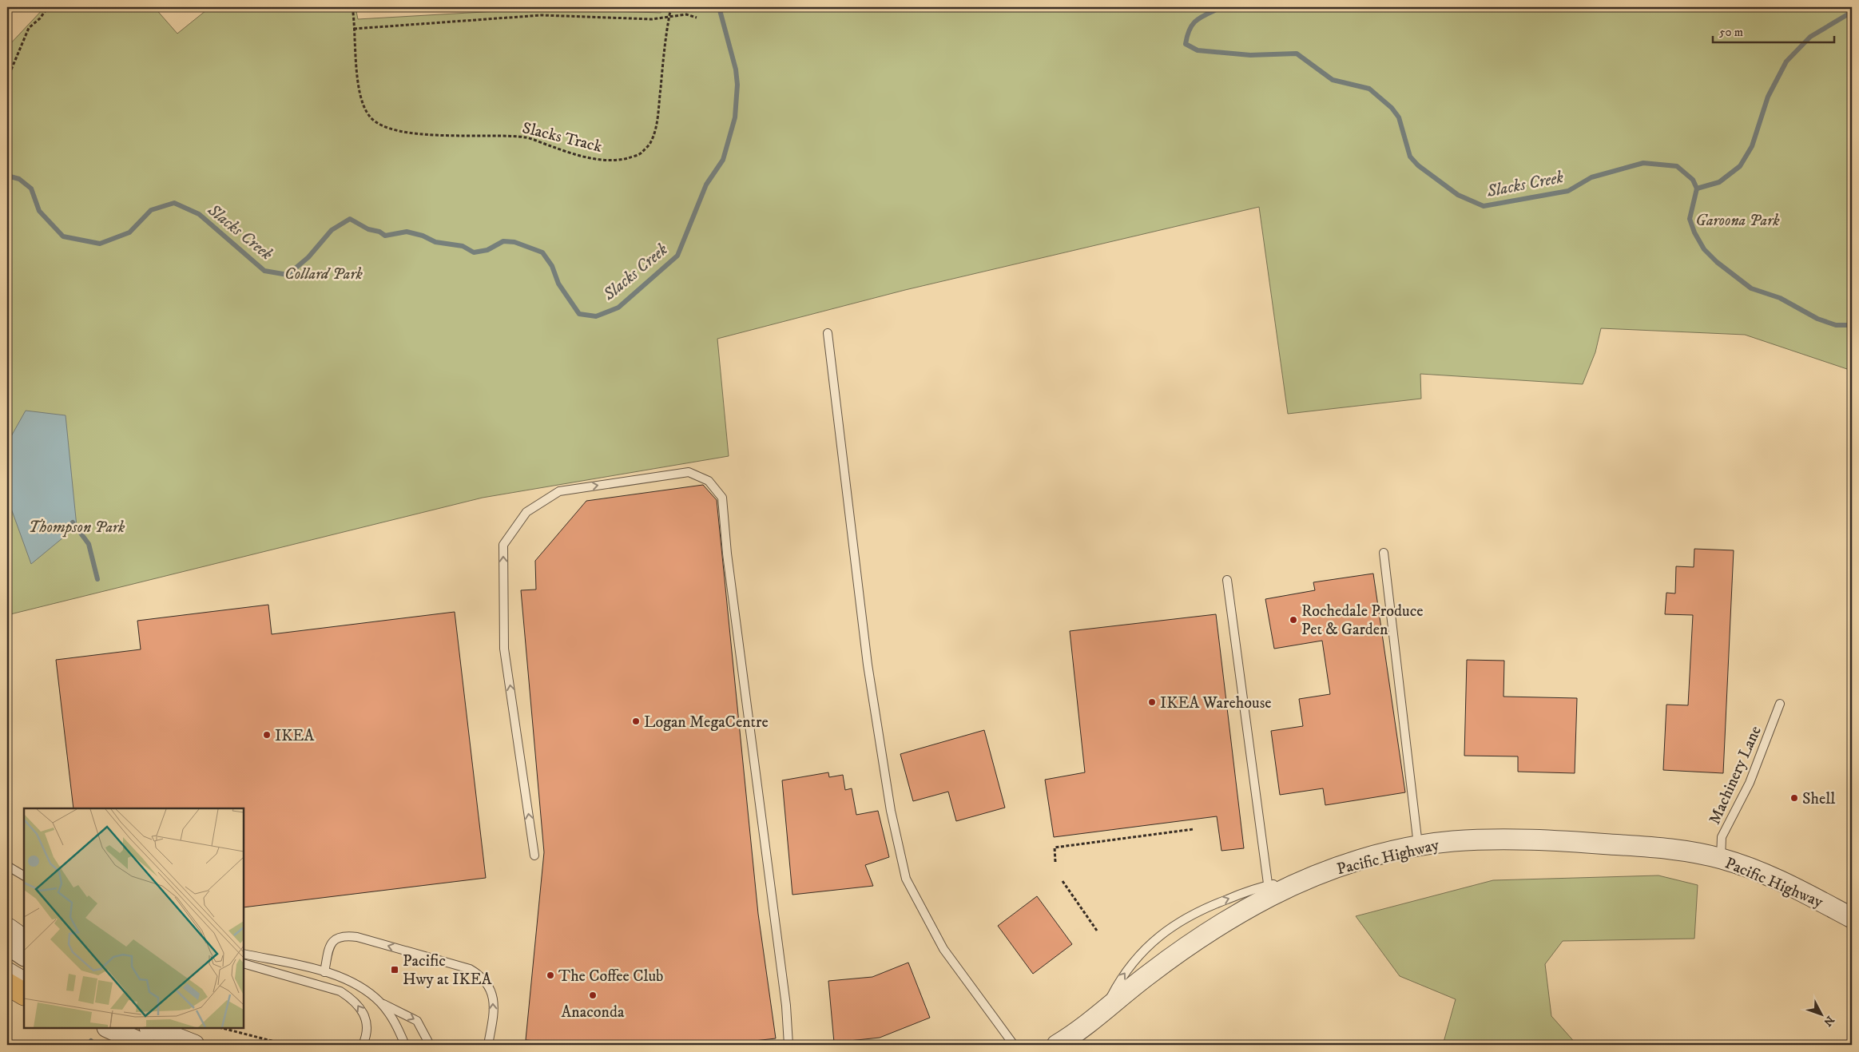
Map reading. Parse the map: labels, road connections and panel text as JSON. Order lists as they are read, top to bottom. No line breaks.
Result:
{"streets":{"street":["Pacific Highway"],"lane":["Machinery Lane"],"path":["Slacks Track"]},"crossings":[["Machinery Lane","Pacific Highway"]],"water":["Slacks Creek"],"parks":["Garoona Park","Collard Park","Thompson Park"],"places":{"other":["Rochedale Produce Pet & Garden","IKEA Warehouse","Logan MegaCentre","IKEA","Shell","The Coffee Club","Anaconda"],"transit":["Pacific Hwy at IKEA"]},"scale_bar":"50 m","north":"bottom right"}
